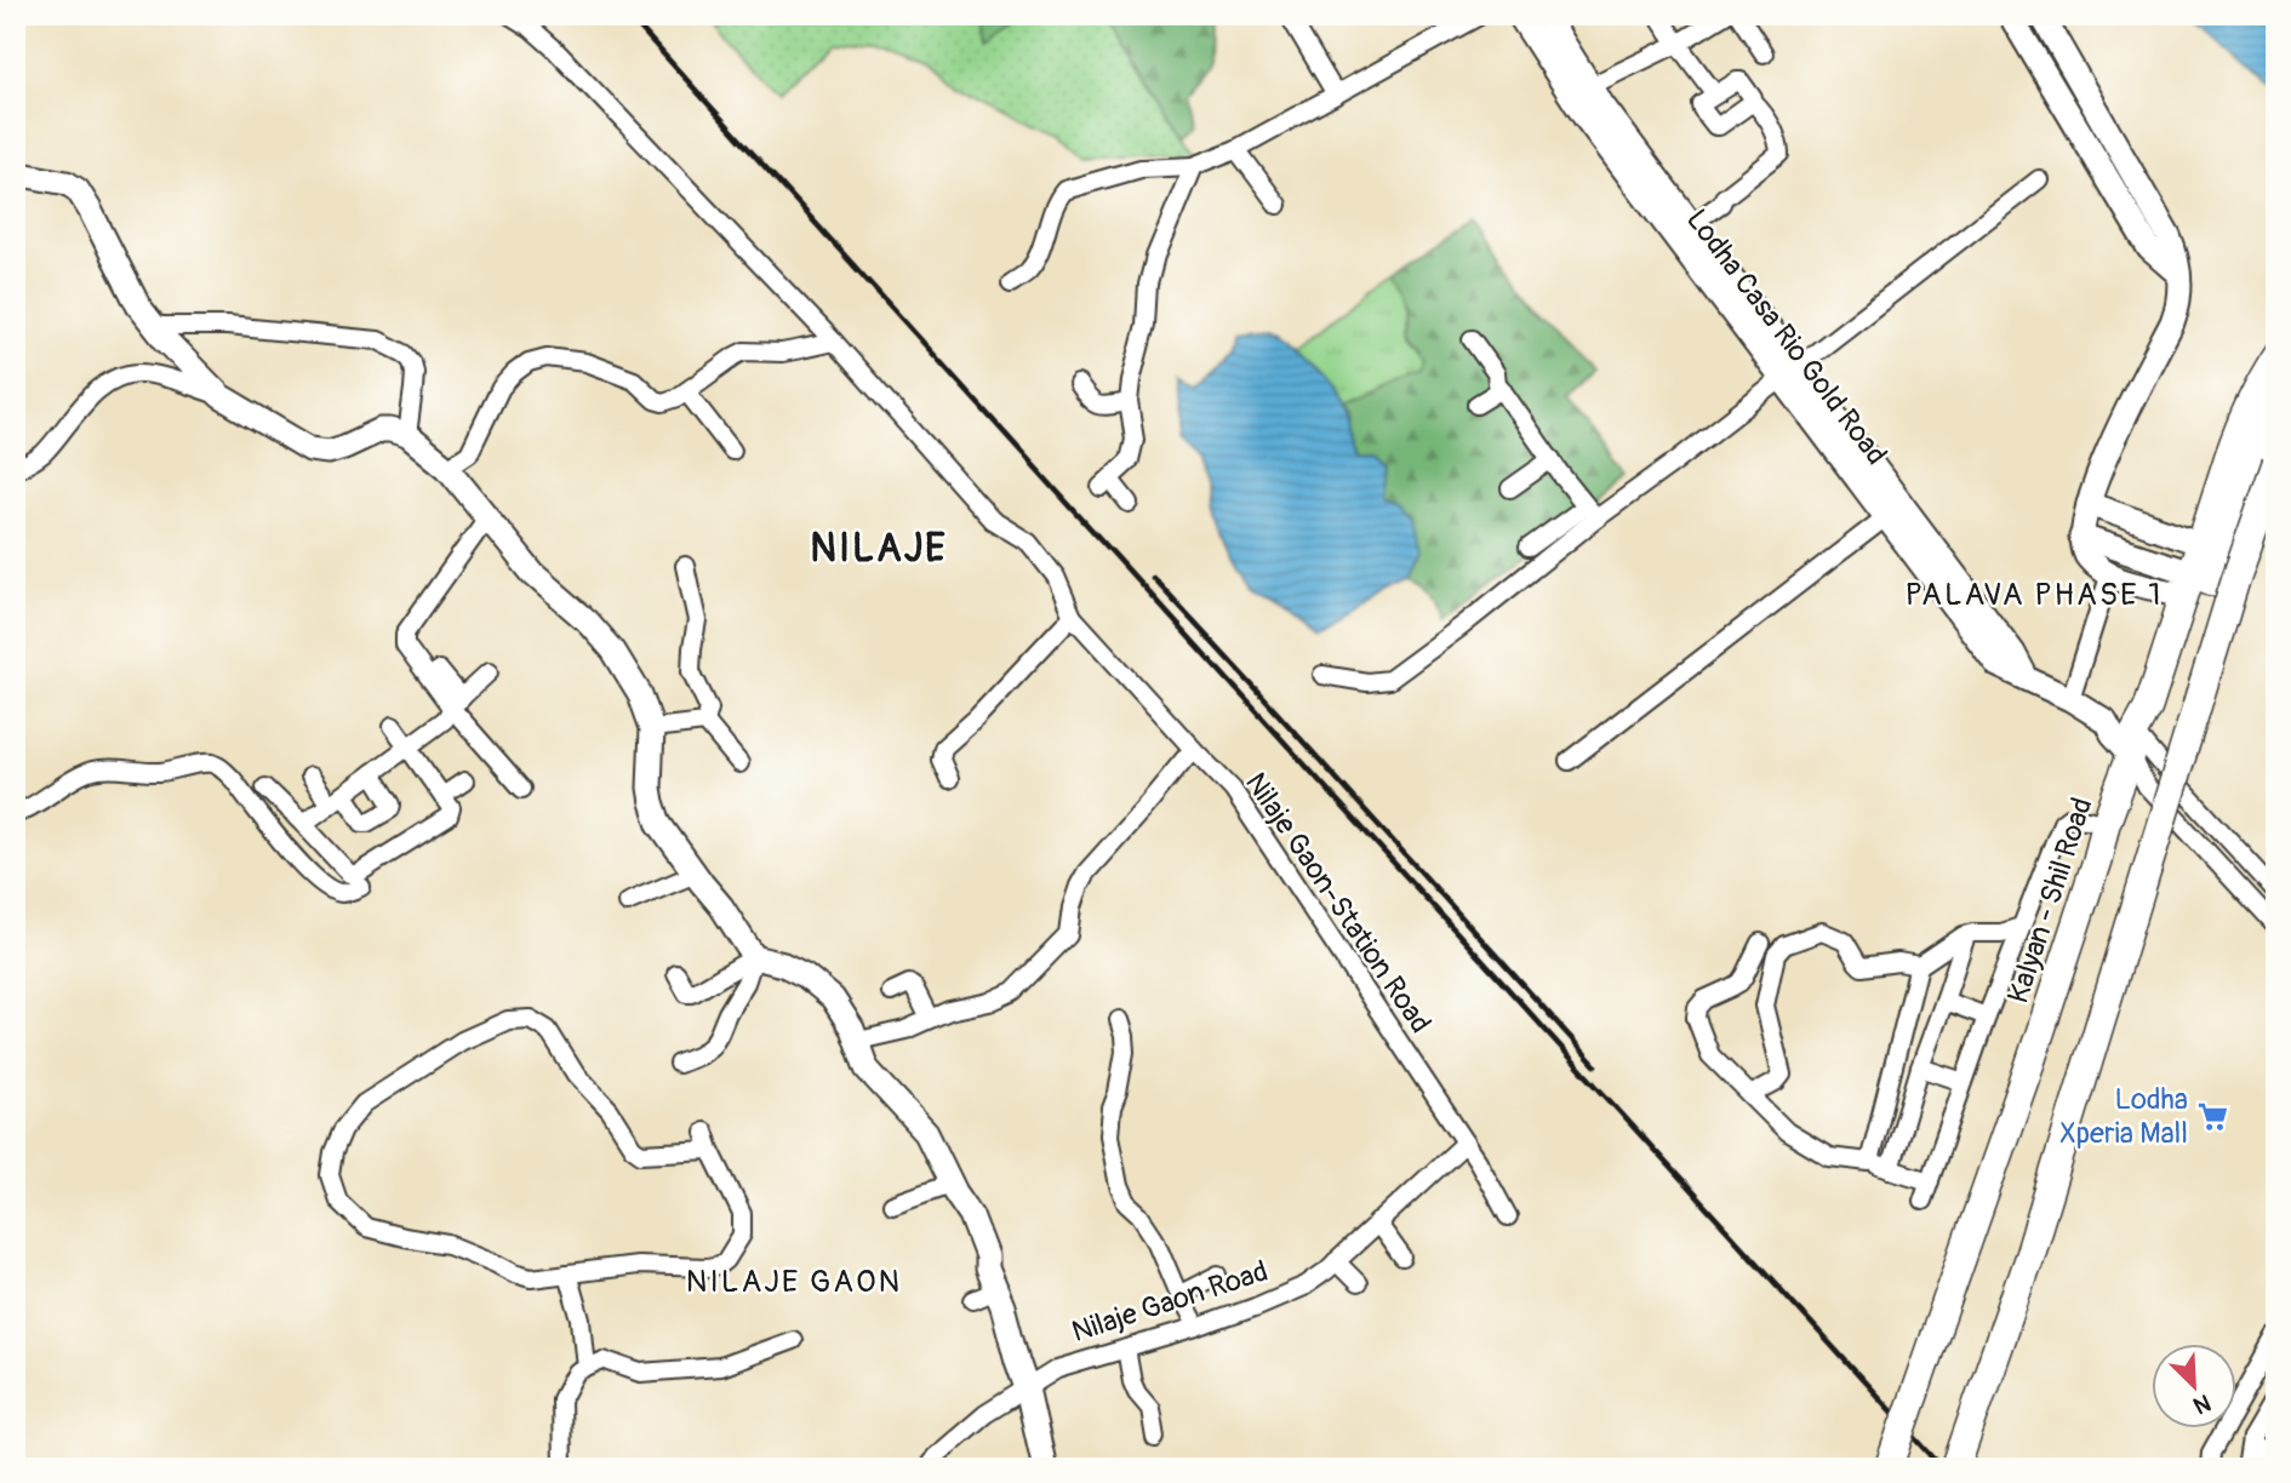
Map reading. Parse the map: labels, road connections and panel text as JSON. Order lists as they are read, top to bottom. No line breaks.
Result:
{"streets":{"main road":["Kalyan - Shil Road"],"street":["Lodha Casa Rio Gold Road","Nilaje Gaon-Station Road","Nilaje Gaon Road"]},"crossings":[["Lodha Casa Rio Gold Road","Kalyan - Shil Road"],["Nilaje Gaon-Station Road","Nilaje Gaon Road"]],"districts":["NILAJE","PALAVA PHASE 1","NILAJE GAON"],"places":{"supermarket":["Lodha Xperia Mall"]},"north":"bottom right"}
